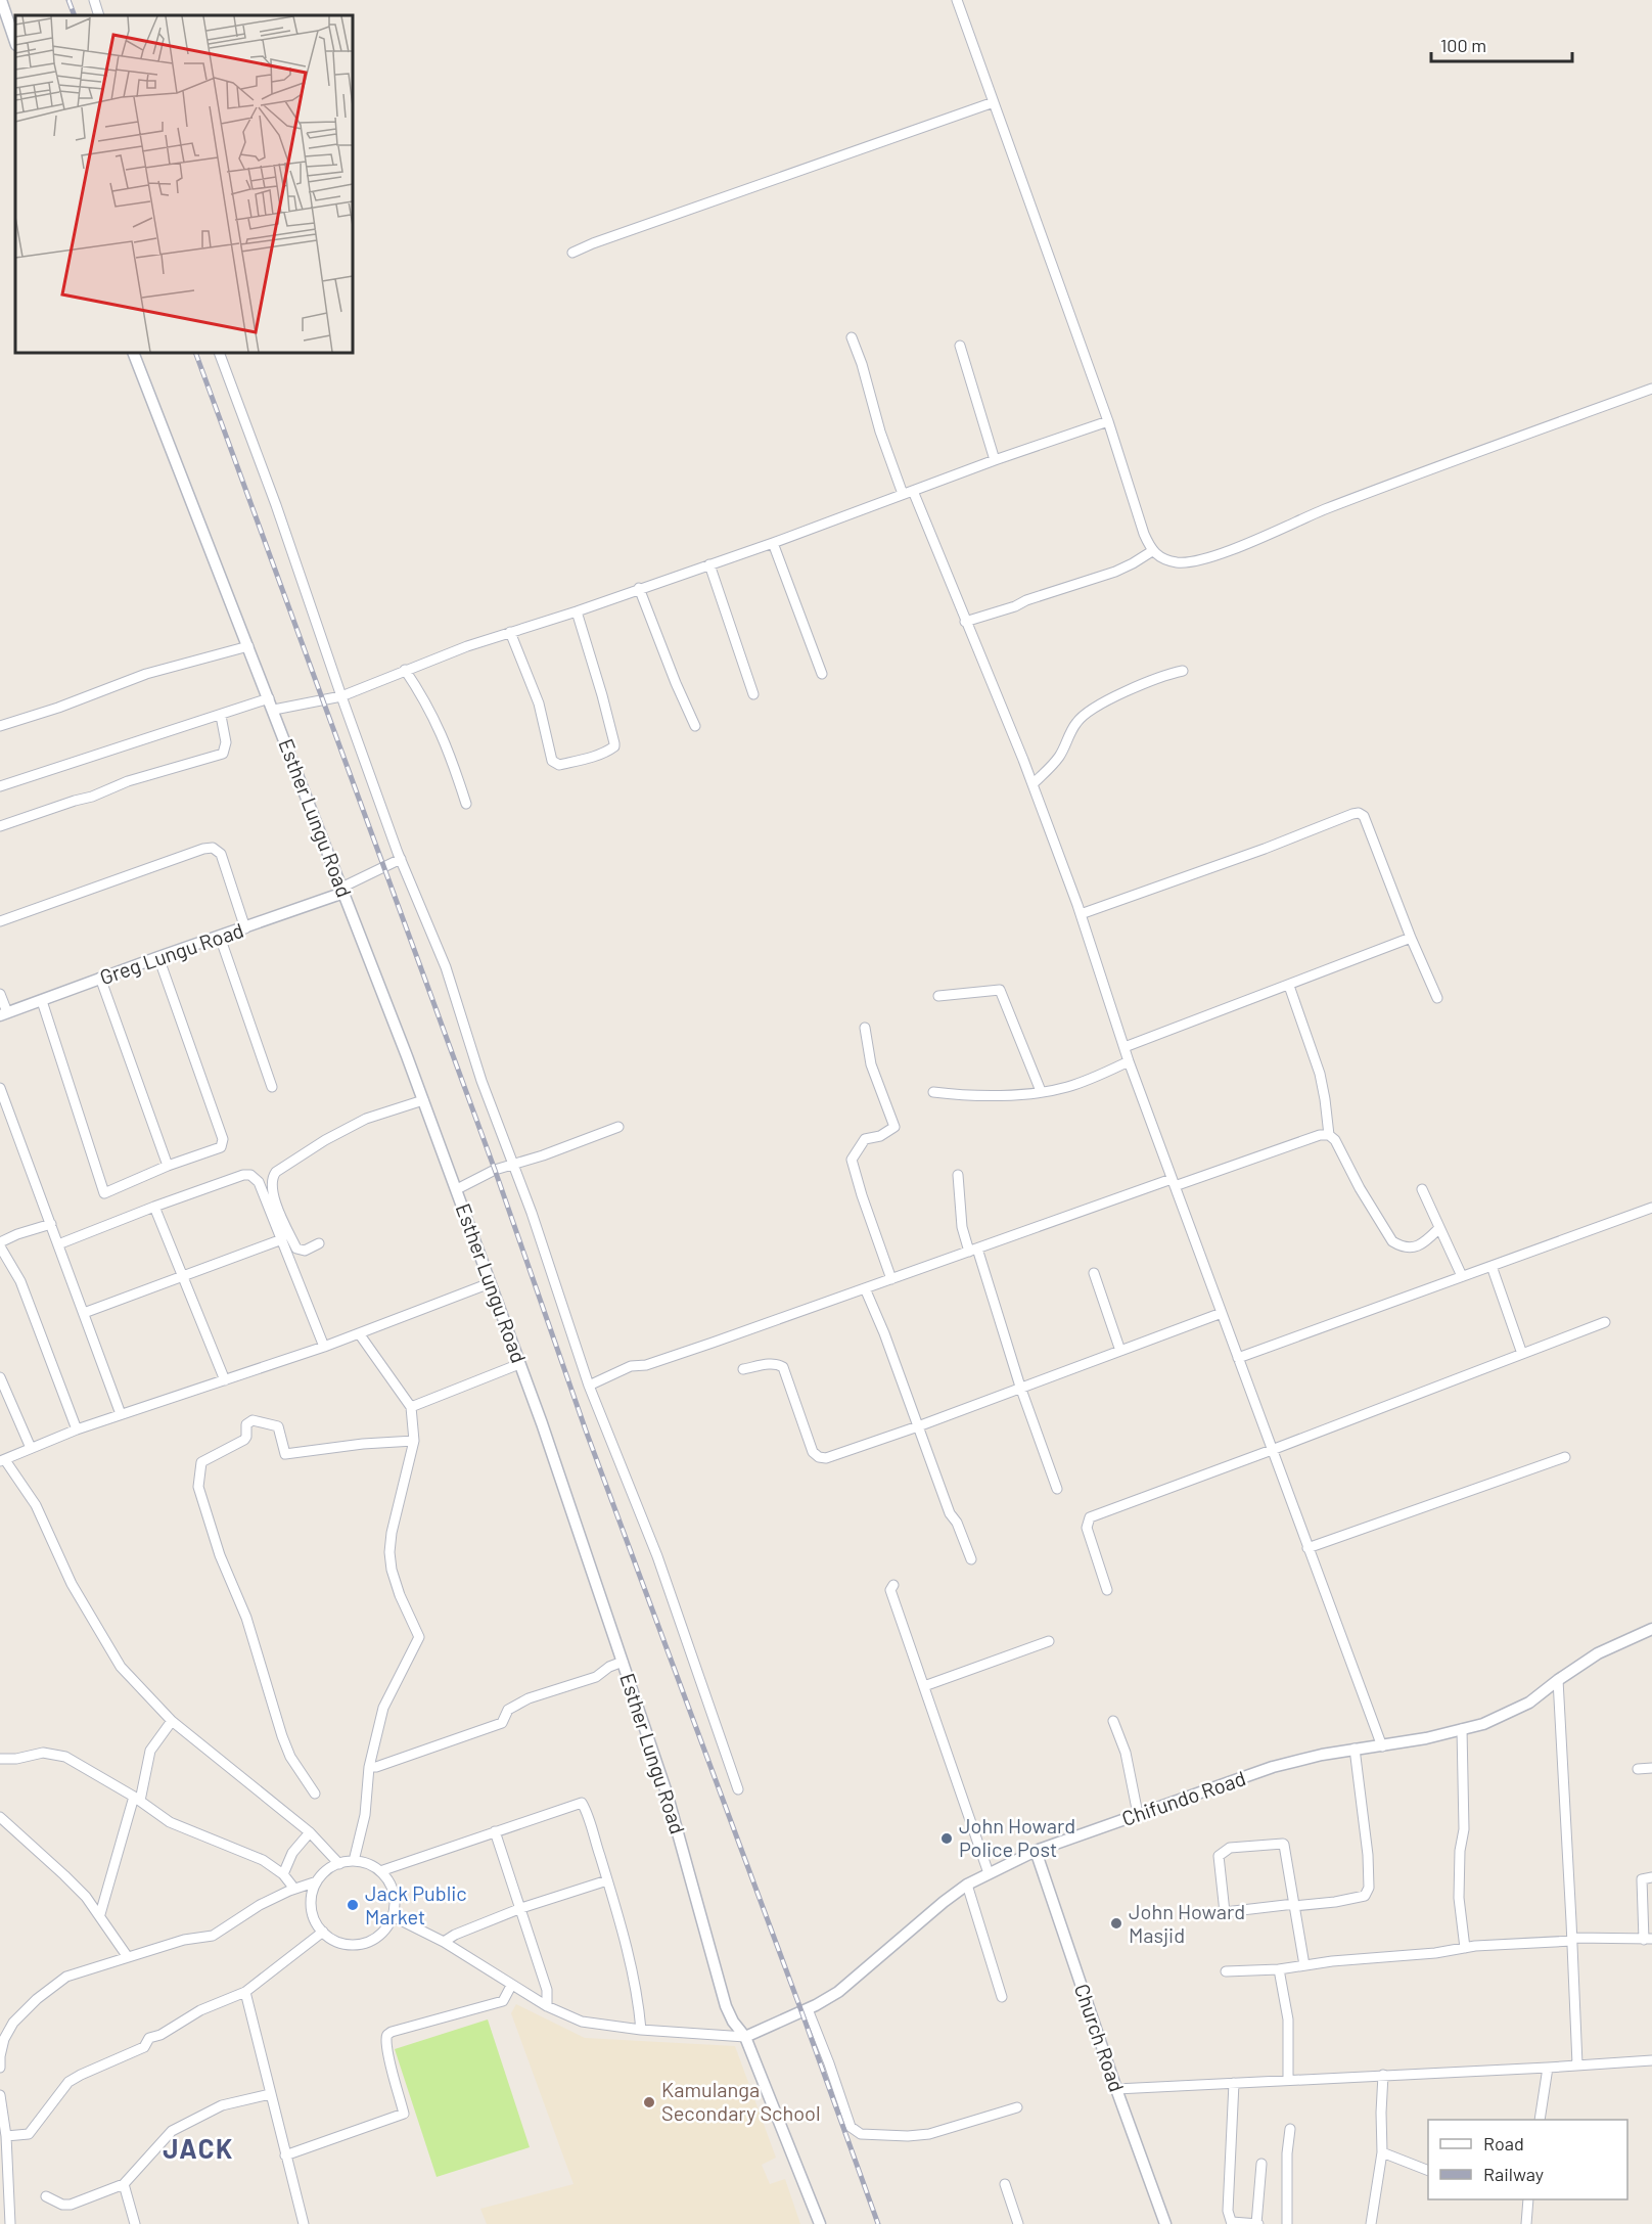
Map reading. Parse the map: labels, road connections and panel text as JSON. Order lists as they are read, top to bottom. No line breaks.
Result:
{"streets":{"street":["Esther Lungu Road","Greg Lungu Road","Chifundo Road","Church Road"]},"crossings":[["Esther Lungu Road","Greg Lungu Road"],["Esther Lungu Road","Chifundo Road"],["Chifundo Road","Church Road"]],"districts":["JACK"],"places":["John Howard Police Post","Jack Public Market","John Howard Masjid","Kamulanga Secondary School"],"legend":["Road","Railway"],"scale_bar":"100 m"}
